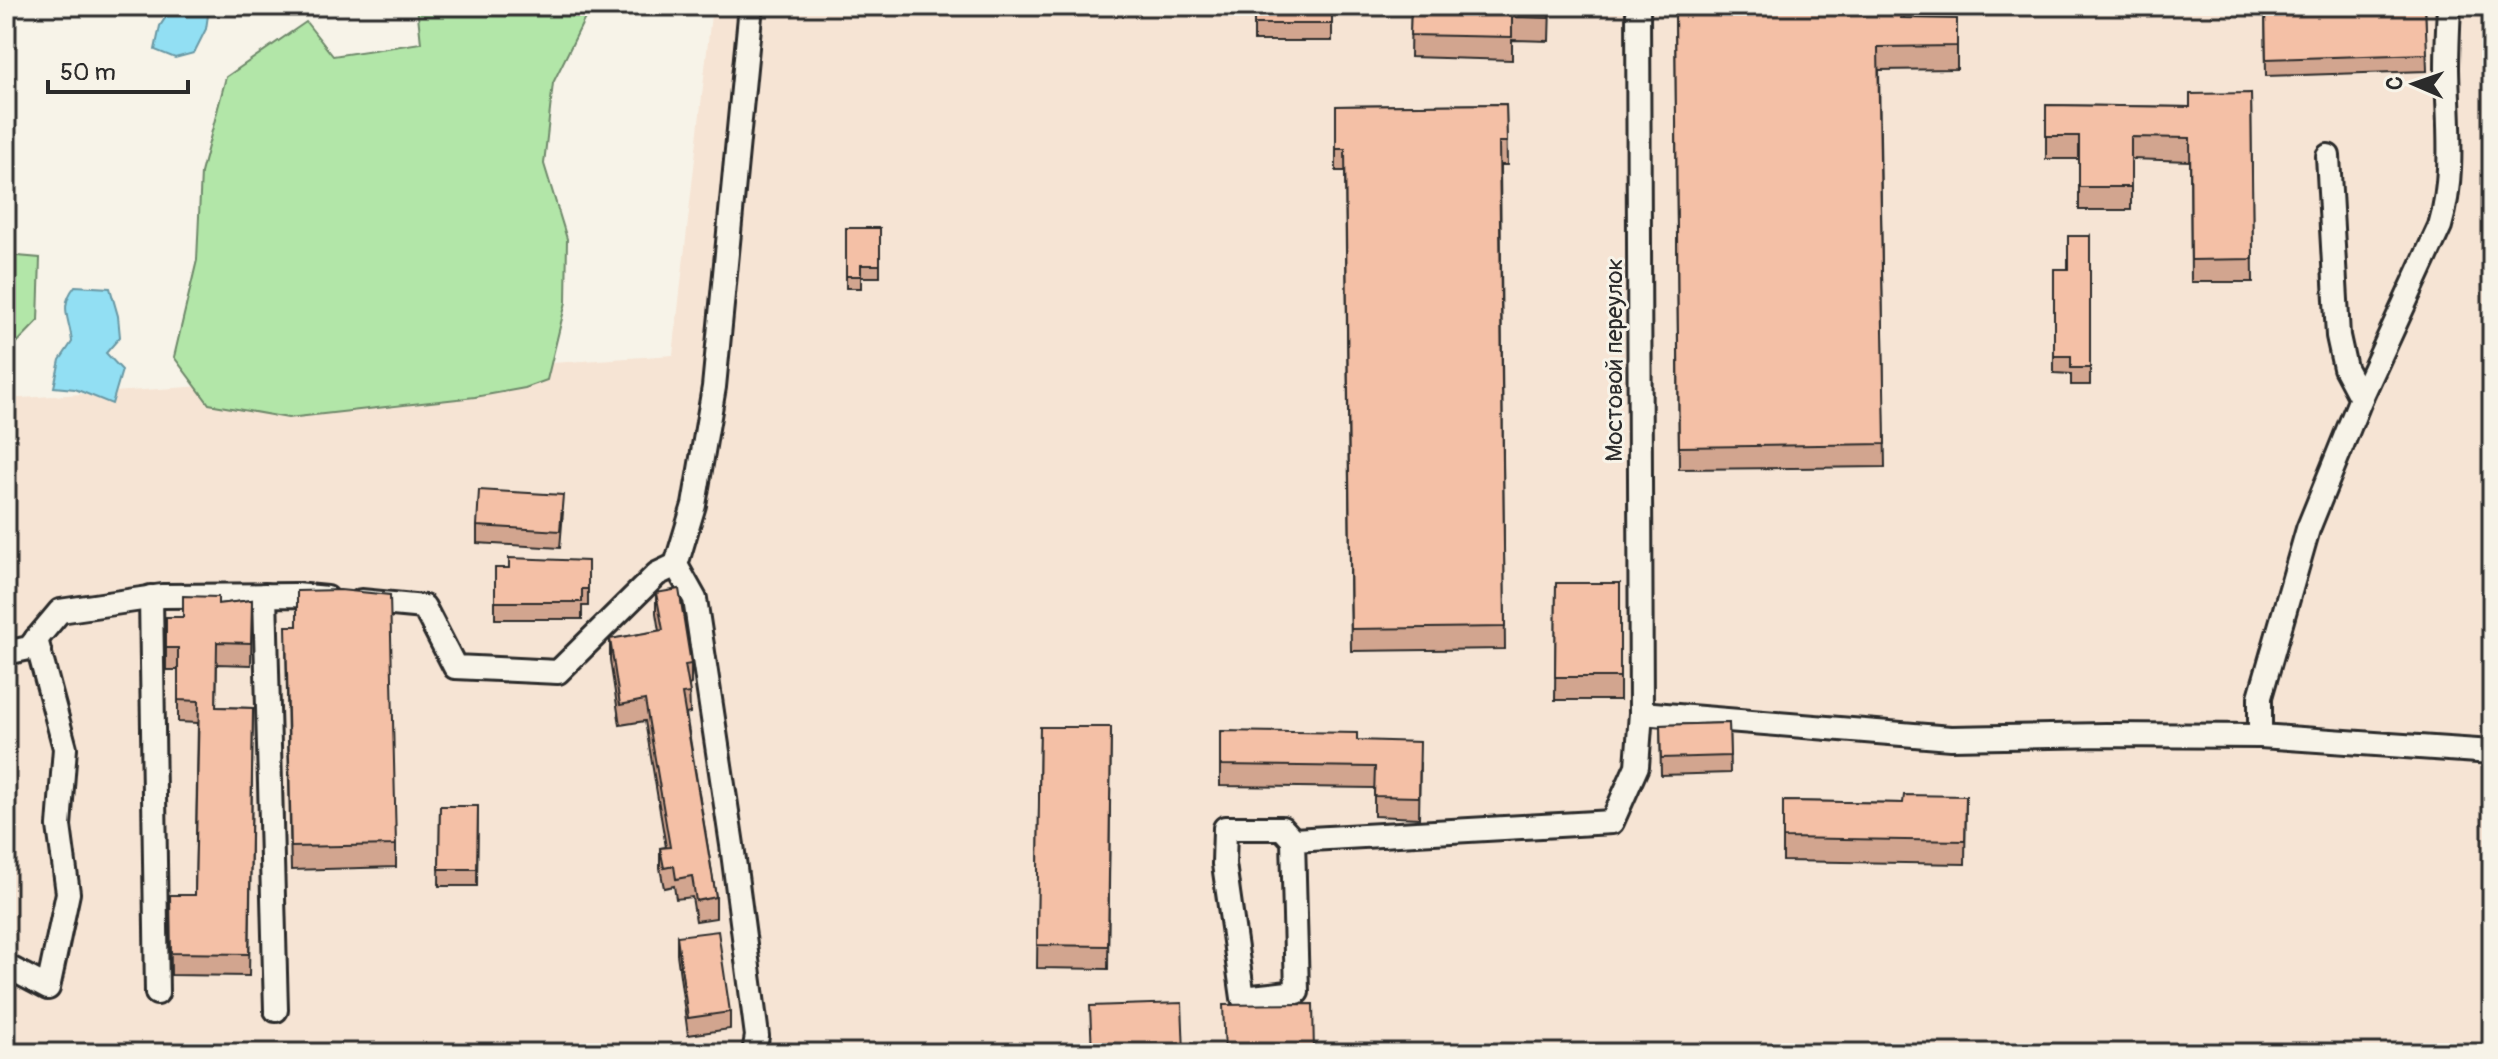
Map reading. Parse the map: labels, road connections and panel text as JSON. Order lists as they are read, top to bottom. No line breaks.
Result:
{"streets":{"street":["Мостовой переулок"]},"scale_bar":"50 m","north":"left"}
